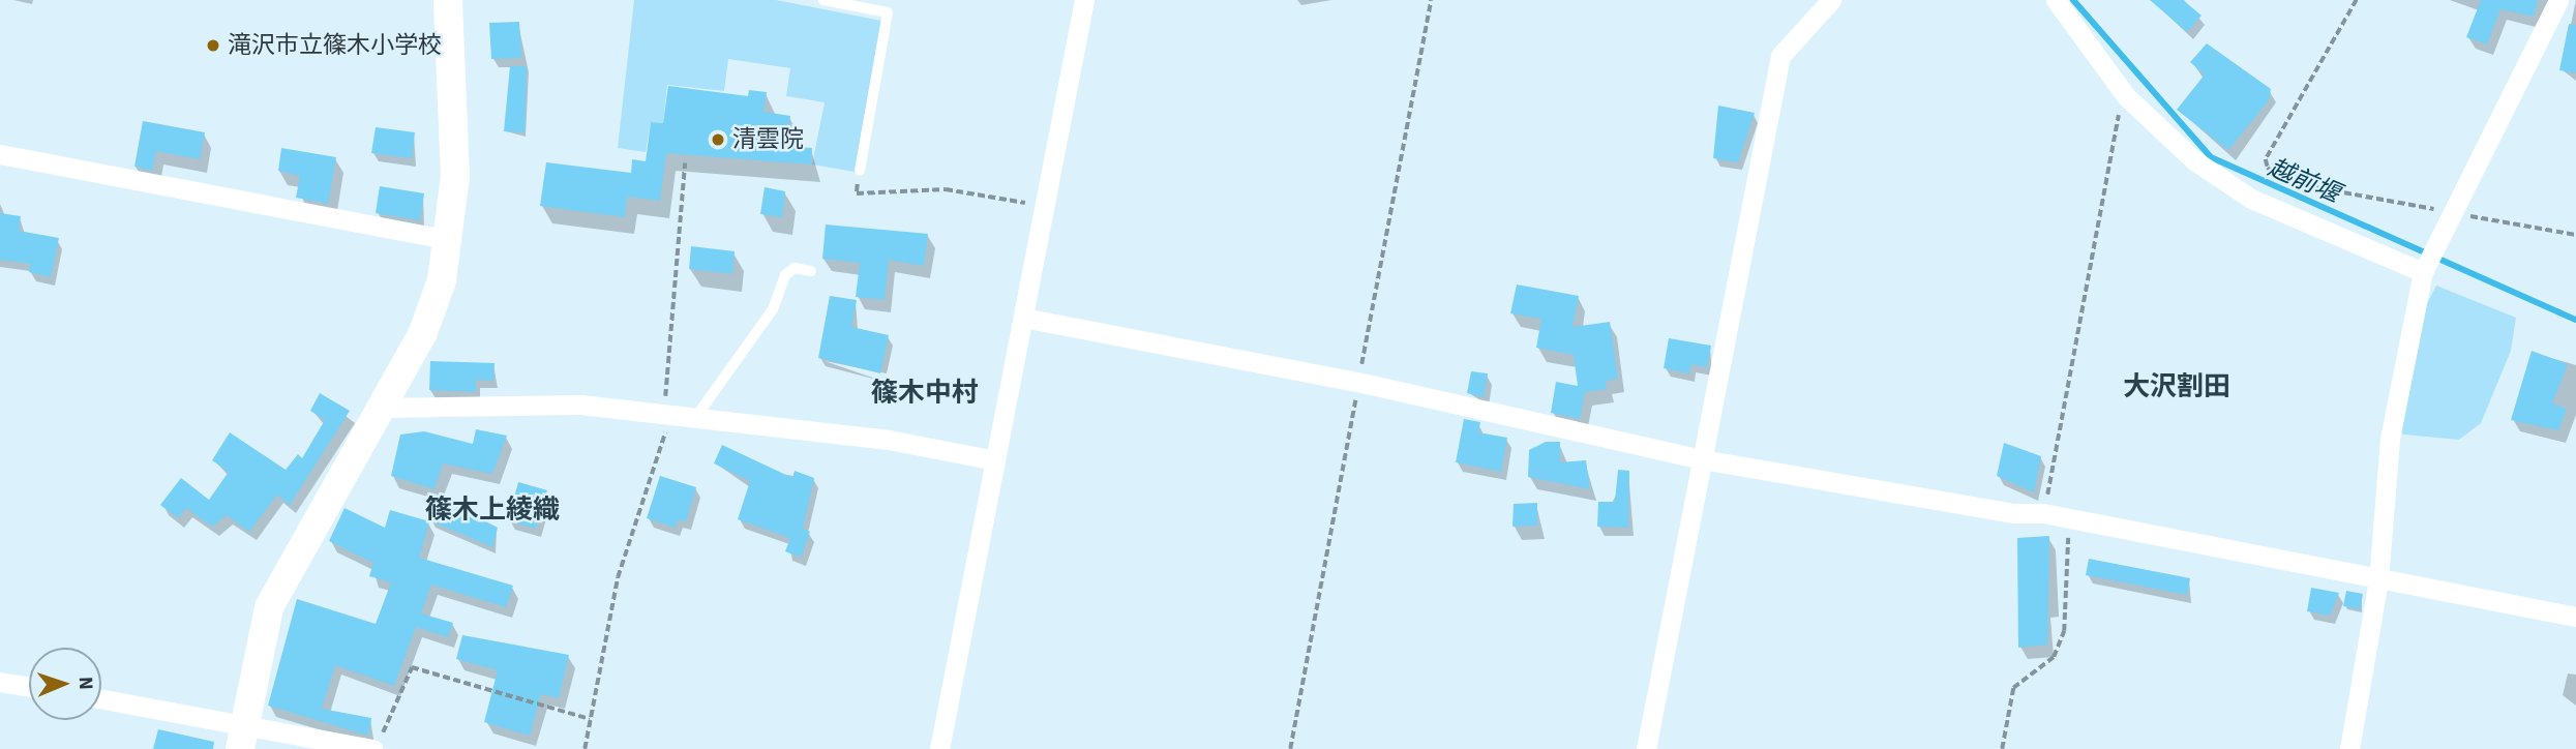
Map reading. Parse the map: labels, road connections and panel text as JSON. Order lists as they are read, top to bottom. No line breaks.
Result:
{"districts":["大沢割田","篠木中村","篠木上綾織"],"water":["越前堰"],"places":["滝沢市立篠木小学校","清雲院"],"north":"right"}
